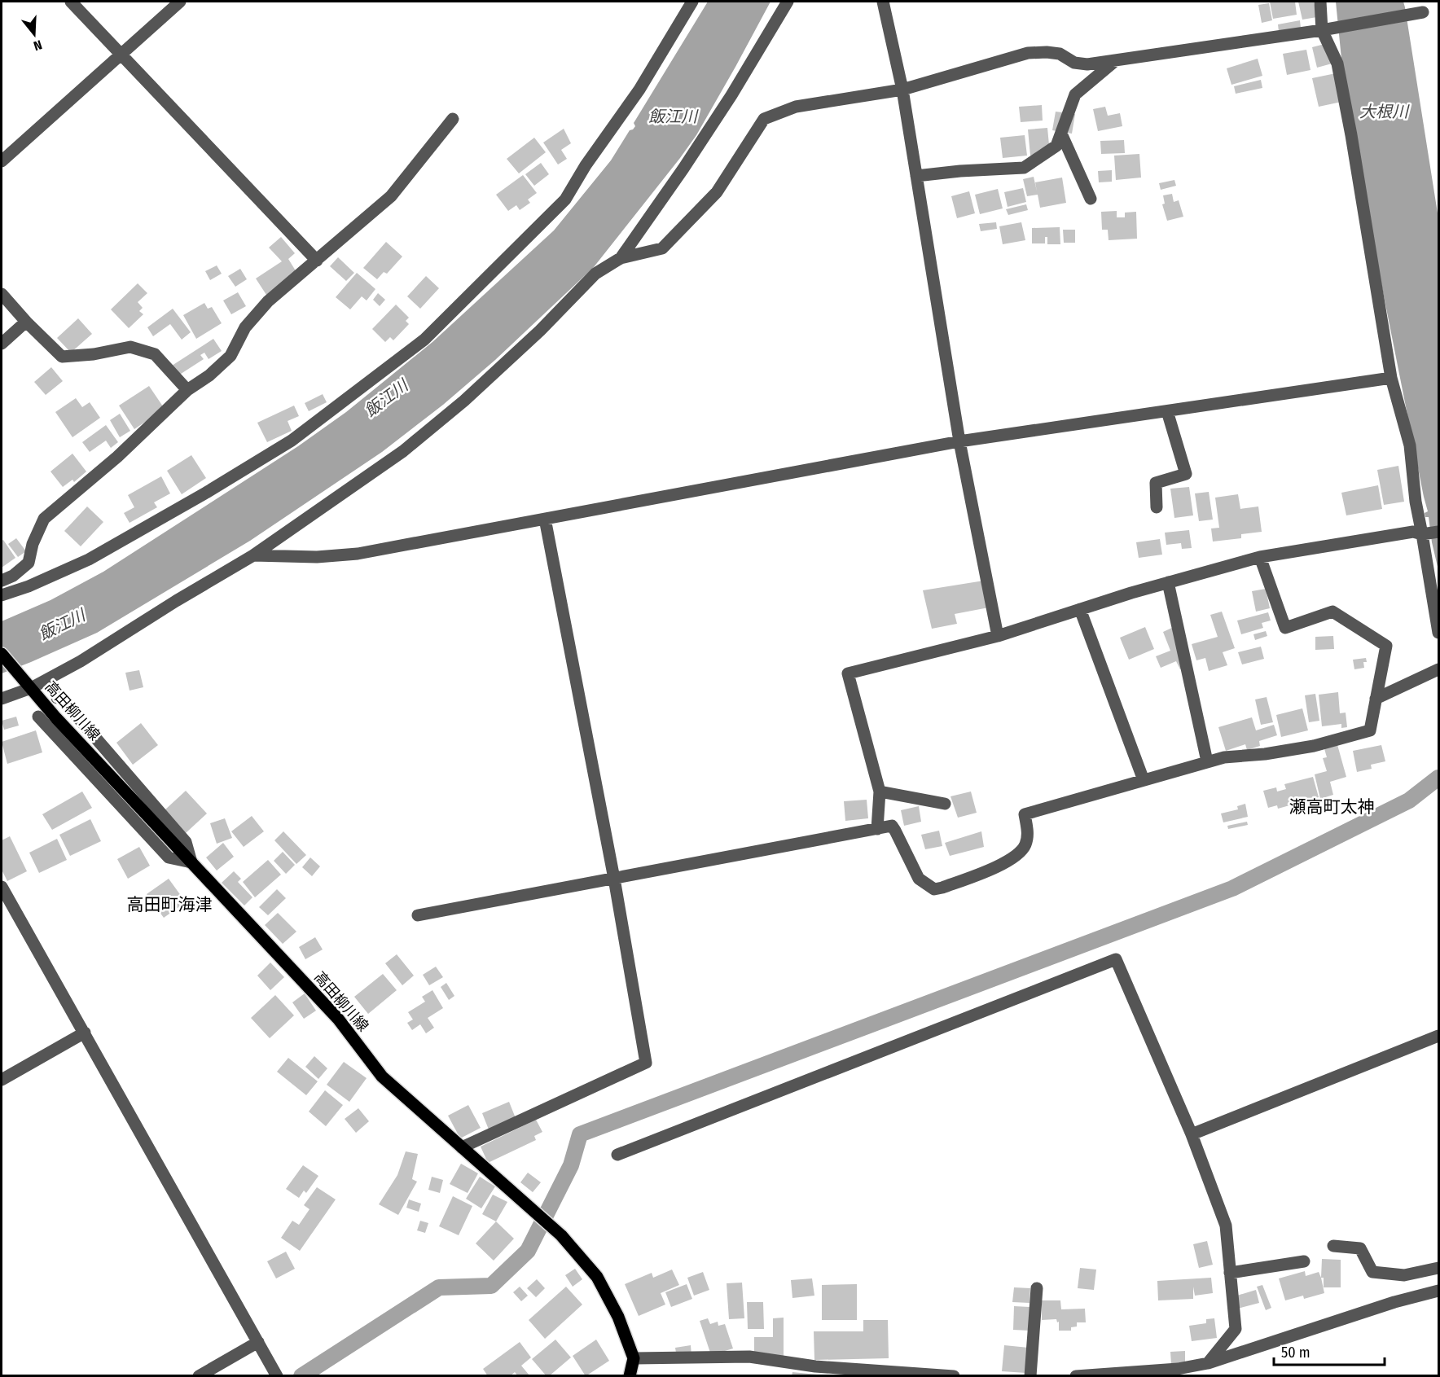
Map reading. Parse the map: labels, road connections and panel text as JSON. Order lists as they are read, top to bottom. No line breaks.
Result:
{"streets":{"main road":["高田柳川線"]},"districts":["瀬高町太神","高田町海津"],"water":["大根川","飯江川"],"scale_bar":"50 m","north":"bottom"}
